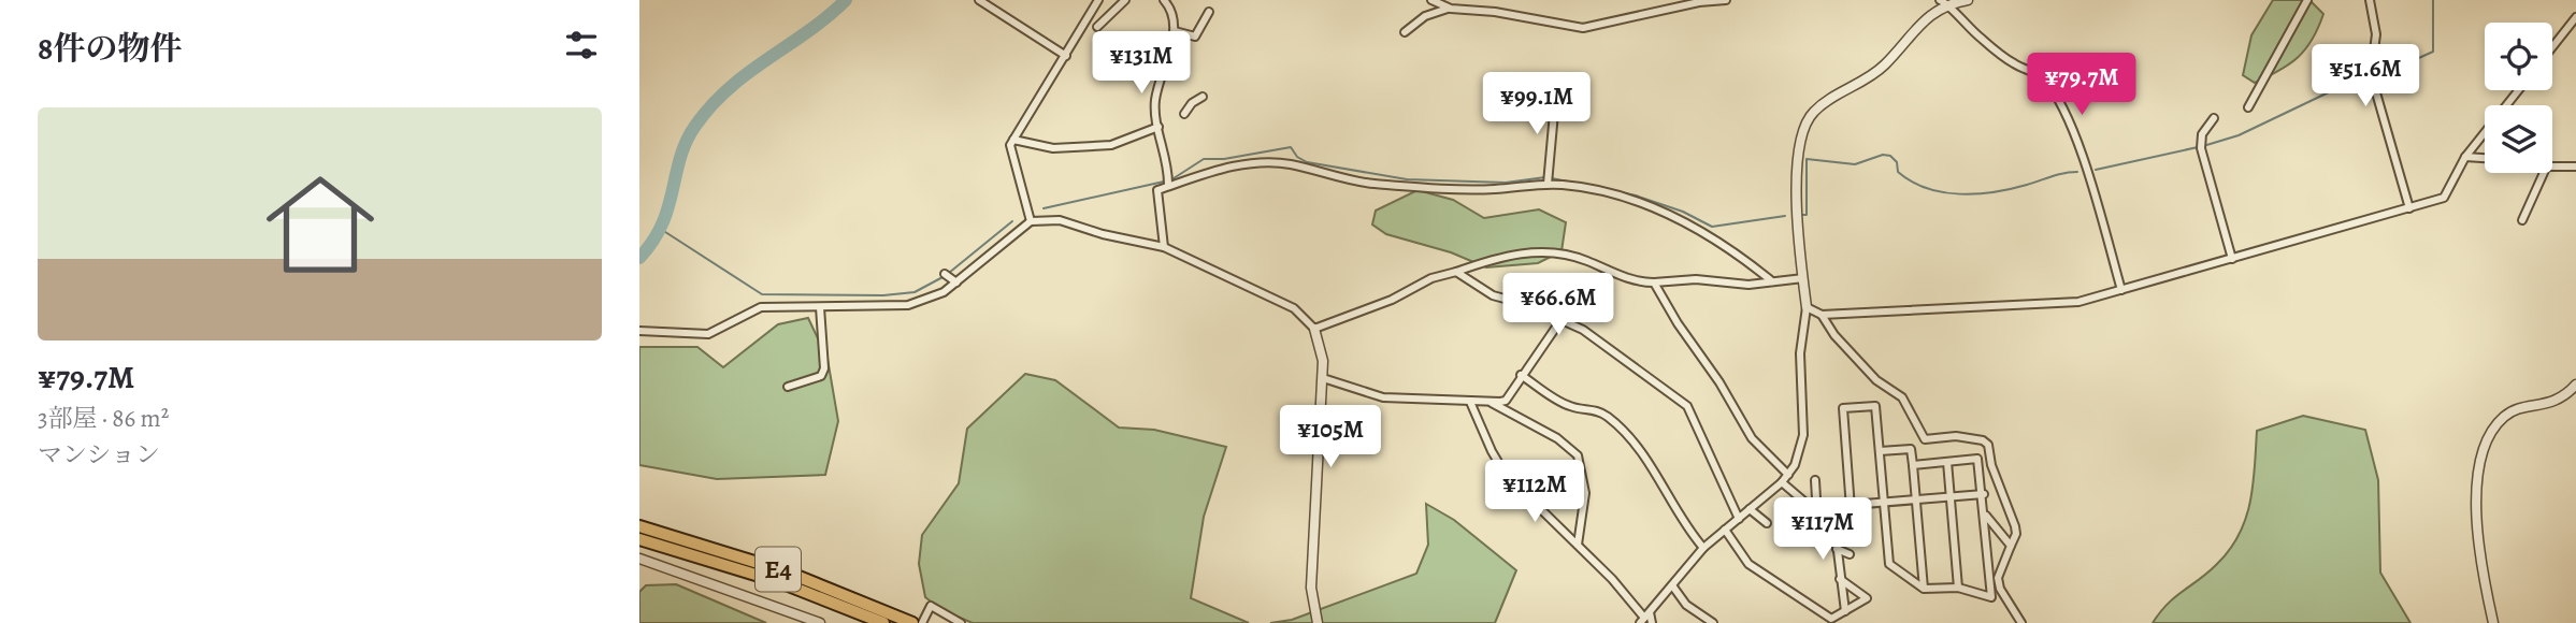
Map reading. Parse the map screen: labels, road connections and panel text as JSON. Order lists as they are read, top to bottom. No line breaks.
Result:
{"streets":{"highway":["E4"]},"page":{"heading":"8件の物件","price":["¥131M","¥51.6M","¥79.7M","¥99.1M","¥66.6M","¥105M","¥112M","¥117M"],"list":[{"name":"¥79.7M","note":"3部屋 · 86 m² · マンション"}]}}
